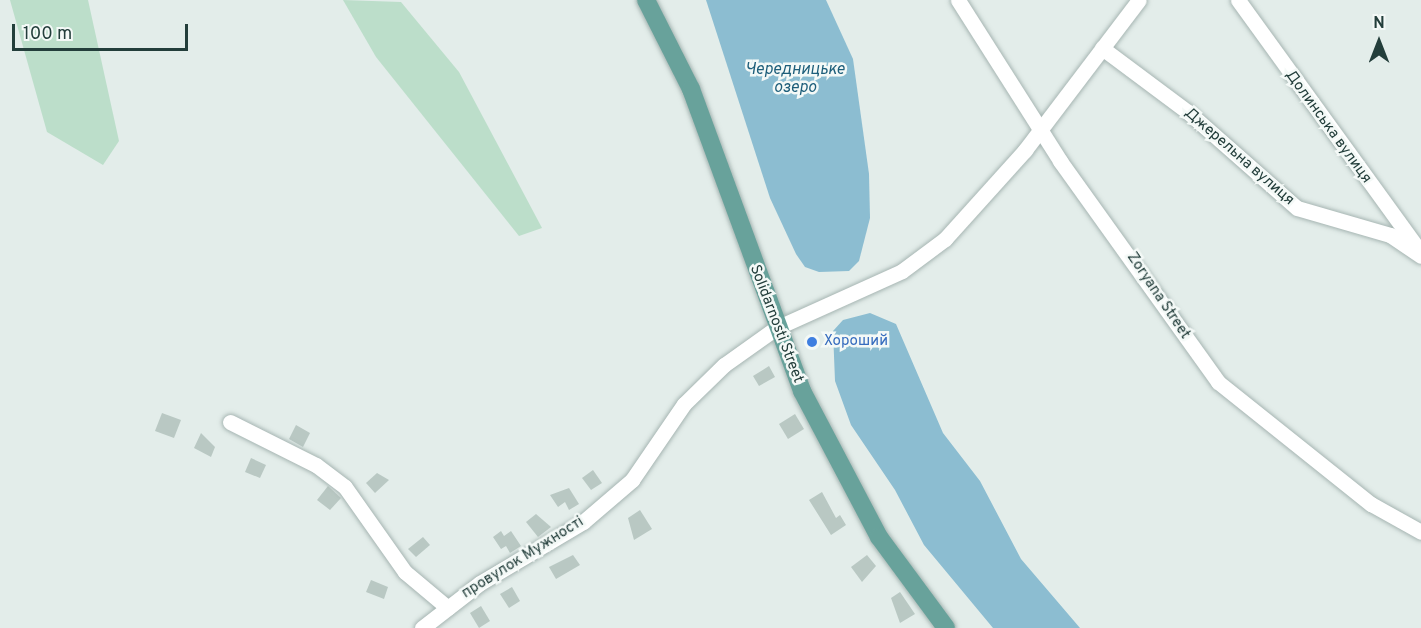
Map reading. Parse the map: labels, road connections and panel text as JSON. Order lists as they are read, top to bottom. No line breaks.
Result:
{"streets":{"main road":["Solidarnosti Street"],"street":["Долинська вулиця","Джерельна вулиця","Zoryana Street","провулок Мужності"]},"crossings":[["Джерельна вулиця","провулок Мужності"],["Zoryana Street","провулок Мужності"],["Solidarnosti Street","провулок Мужності"]],"water":["Чередницьке озеро"],"places":["Хороший"],"scale_bar":"100 m","north":"top"}
